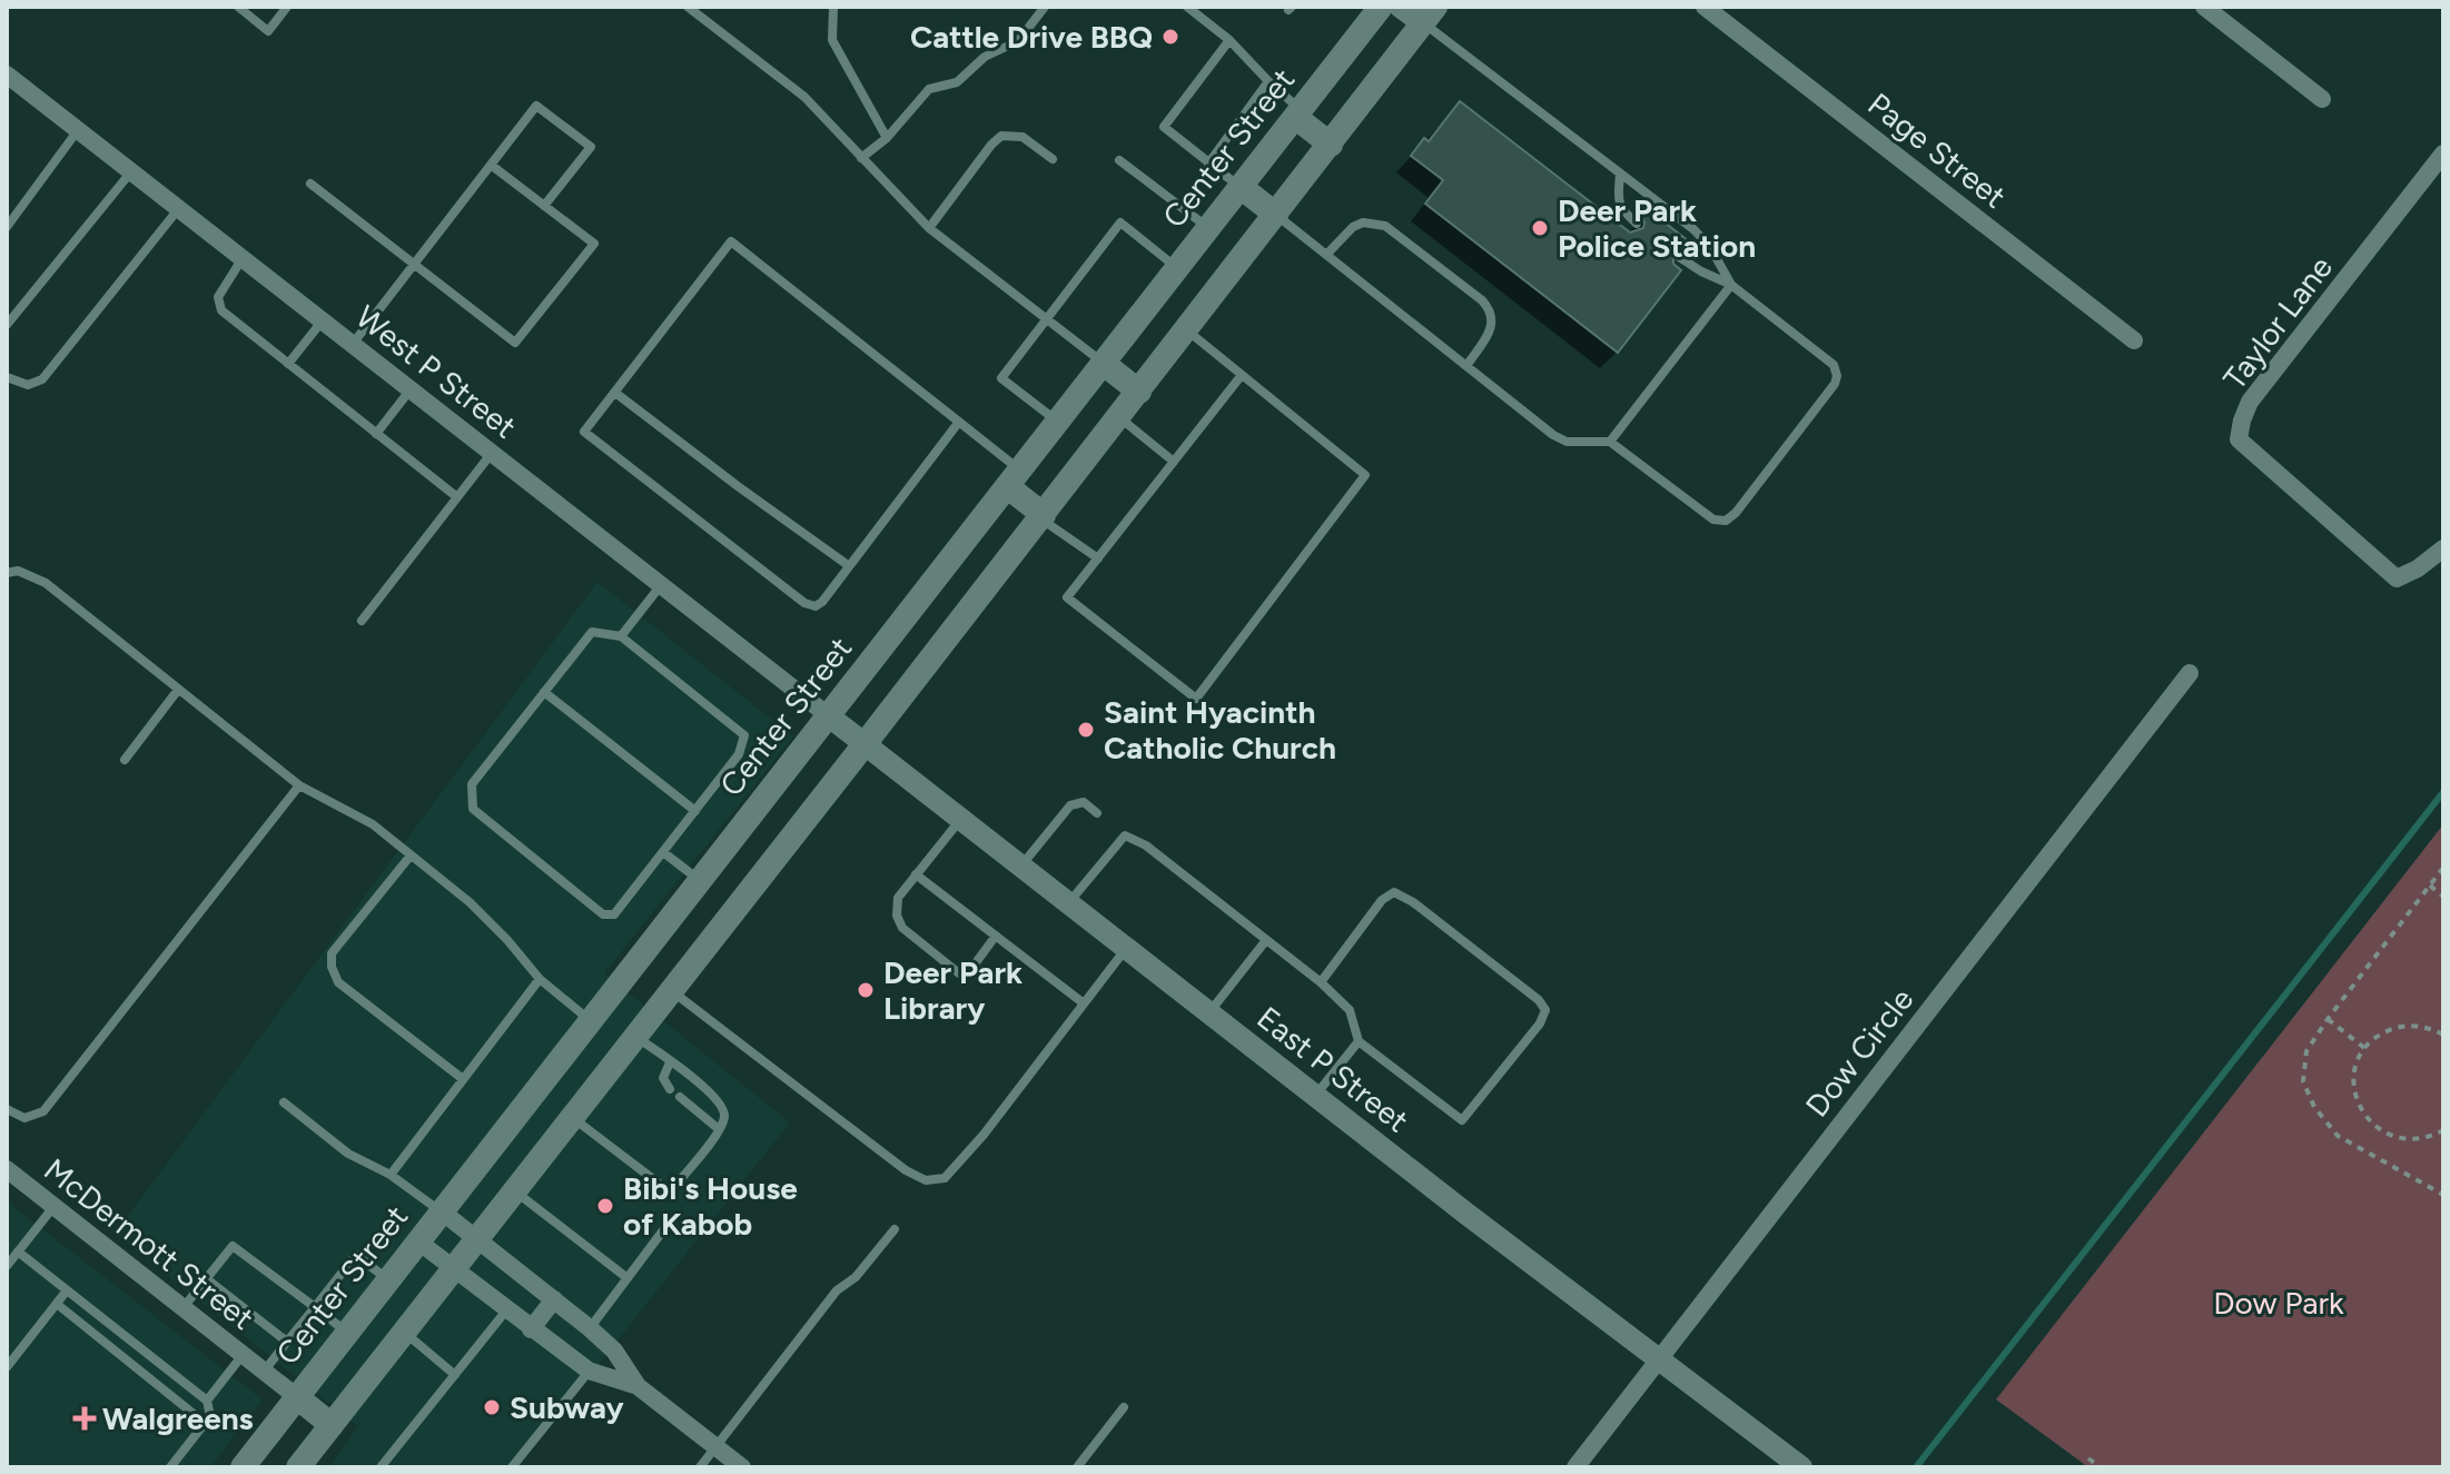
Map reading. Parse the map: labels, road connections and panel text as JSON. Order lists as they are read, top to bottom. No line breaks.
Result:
{"streets":{"main road":["Center Street"],"street":["Page Street","Taylor Lane","West P Street","Dow Circle","East P Street","McDermott Street"]},"crossings":[["Center Street","West P Street"],["Center Street","East P Street"],["Center Street","McDermott Street"],["West P Street","East P Street"],["Dow Circle","East P Street"]],"parks":["Dow Park"],"places":{"other":["Cattle Drive BBQ","Deer Park Police Station","Saint Hyacinth Catholic Church","Deer Park Library","Bibi's House of Kabob","Subway"],"health":["Walgreens"]}}
